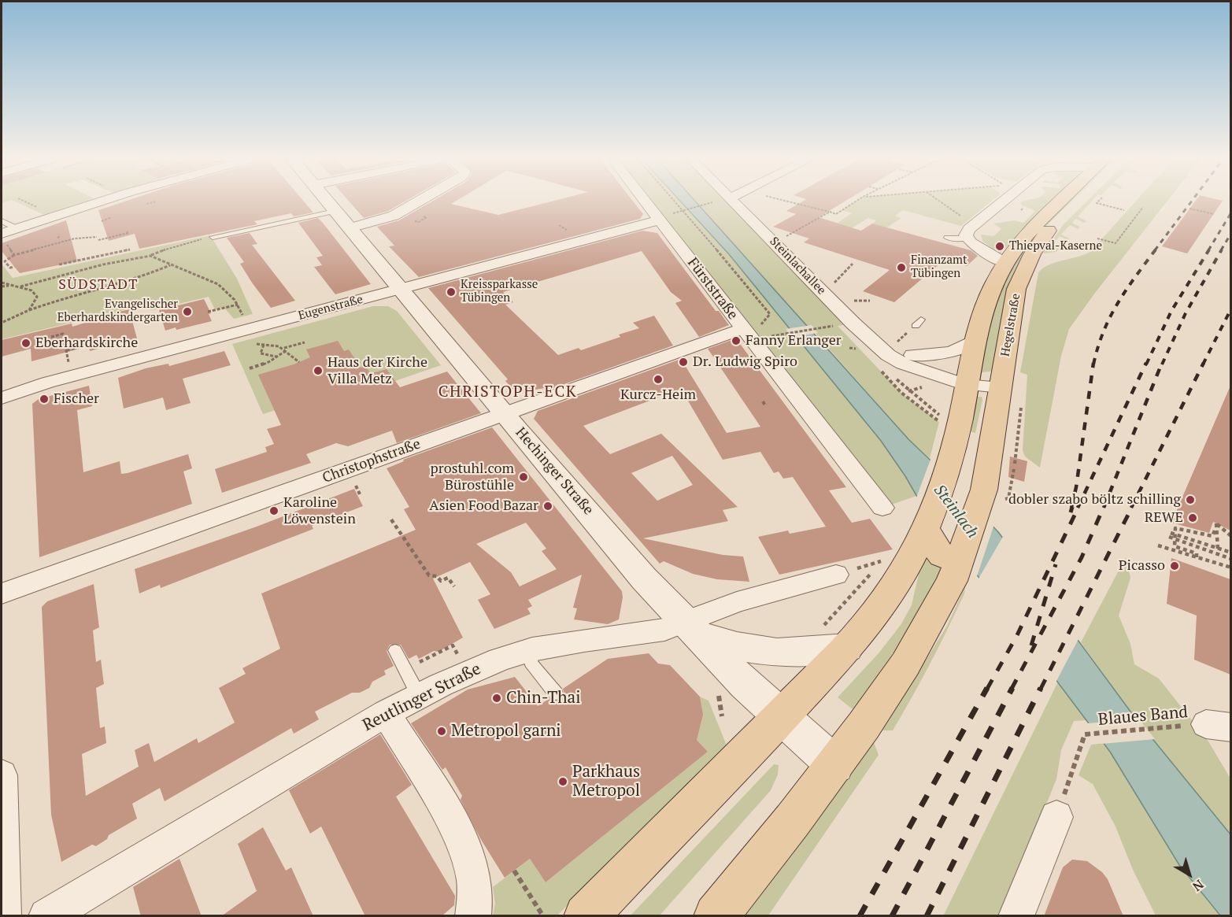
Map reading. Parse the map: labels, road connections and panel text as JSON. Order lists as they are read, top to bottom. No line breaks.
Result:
{"streets":{"main road":["Hegelstraße"],"street":["Steinlachallee","Fürststraße","Eugenstraße","Christophstraße","Hechinger Straße","Reutlinger Straße"],"path":["Blaues Band"]},"crossings":[["Steinlachallee","Hegelstraße"],["Fürststraße","Eugenstraße"],["Fürststraße","Christophstraße"],["Eugenstraße","Hechinger Straße"],["Hegelstraße","Hechinger Straße"],["Christophstraße","Hechinger Straße"],["Hechinger Straße","Reutlinger Straße"]],"districts":["SÜDSTADT","CHRISTOPH-ECK"],"water":["Steinlach"],"places":["Thiepval-Kaserne","Finanzamt Tübingen","Kreissparkasse Tübingen","Evangelischer Eberhardskindergarten","Fanny Erlanger","Eberhardskirche","Dr. Ludwig Spiro","Haus der Kirche Villa Metz","Kurcz-Heim","Fischer","prostuhl.com Bürostühle","dobler szabo böltz schilling","Asien Food Bazar","Karoline Löwenstein","REWE","Picasso","Chin-Thai","Metropol garni","Parkhaus Metropol"],"north":"bottom right"}
